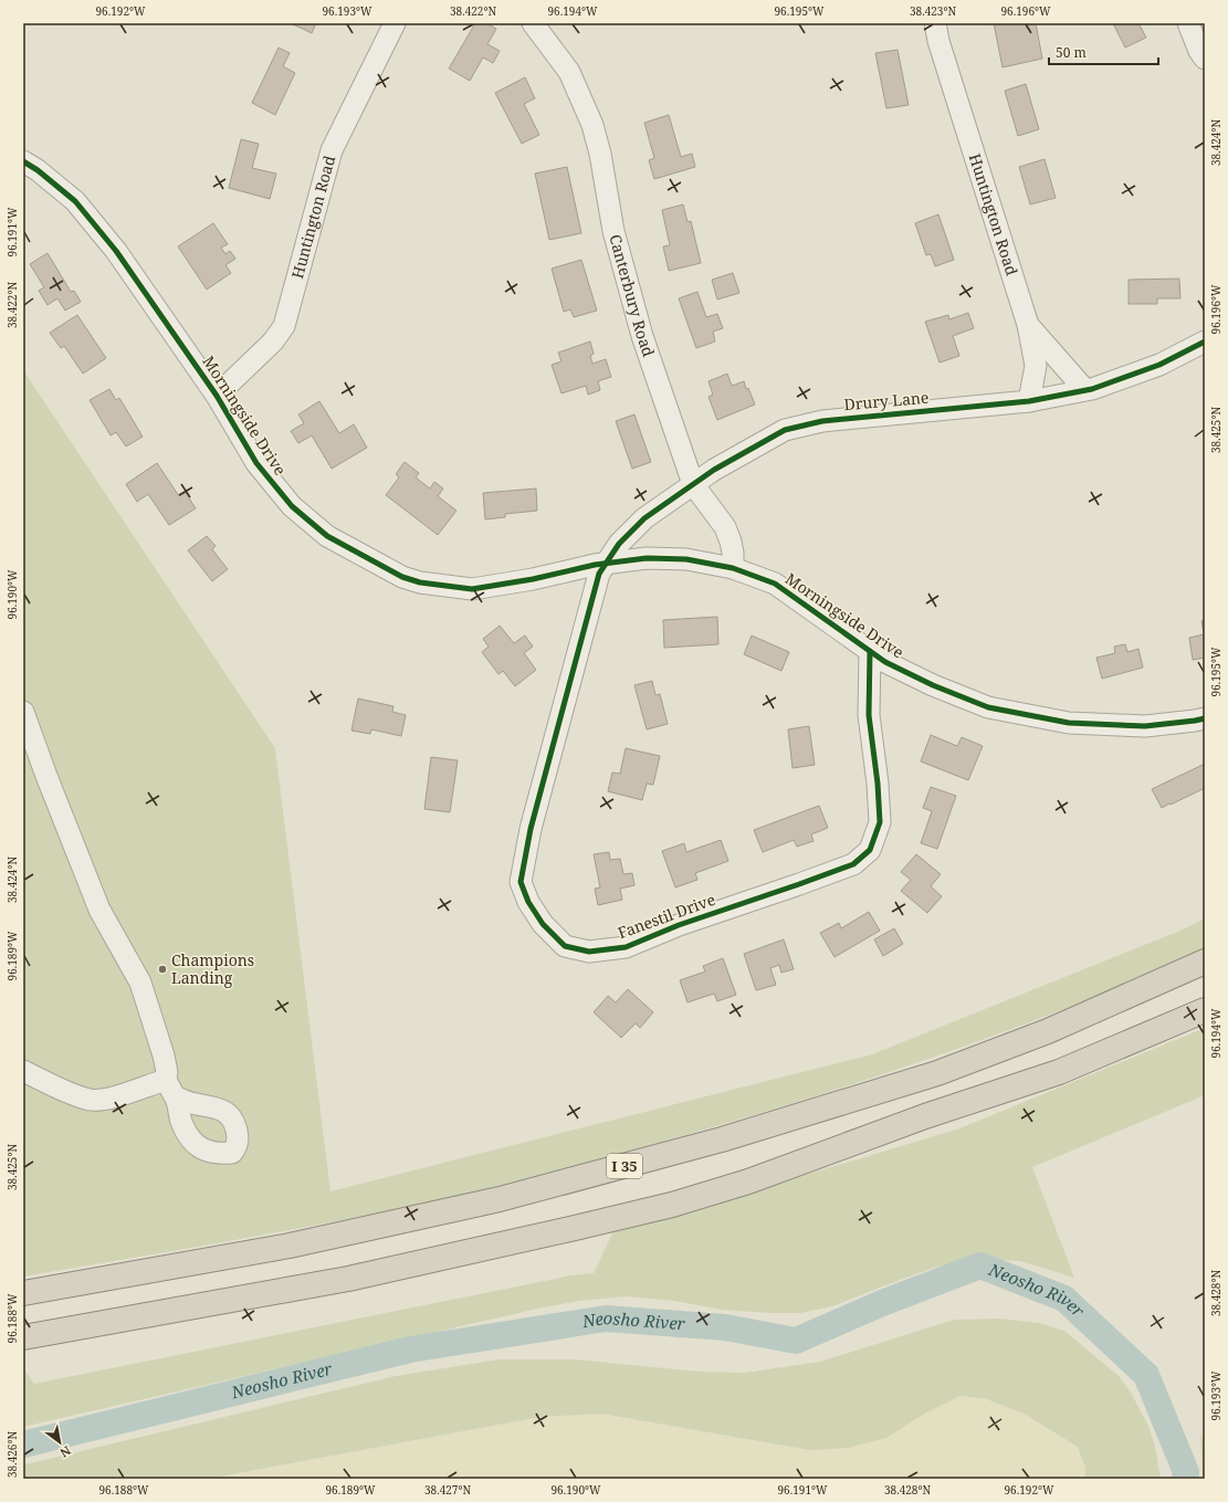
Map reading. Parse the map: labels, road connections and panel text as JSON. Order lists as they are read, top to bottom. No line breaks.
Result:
{"streets":{"highway":["I 35"],"street":["Huntington Road","Canterbury Road","Drury Lane","Morningside Drive","Fanestil Drive"]},"crossings":[["Huntington Road","Drury Lane"],["Huntington Road","Morningside Drive"],["Canterbury Road","Drury Lane"],["Canterbury Road","Morningside Drive"],["Drury Lane","Morningside Drive"],["Drury Lane","Fanestil Drive"],["Morningside Drive","Fanestil Drive"]],"water":["Neosho River"],"places":["Champions Landing"],"scale_bar":"50 m","north":"bottom right","coordinates":["96.192°W","96.193°W","38.422°N","96.194°W","96.195°W","38.423°N","96.196°W","38.424°N","96.191°W","38.425°N","96.190°W","96.189°W","38.428°N","96.188°W","38.426°N","38.427°N"]}
